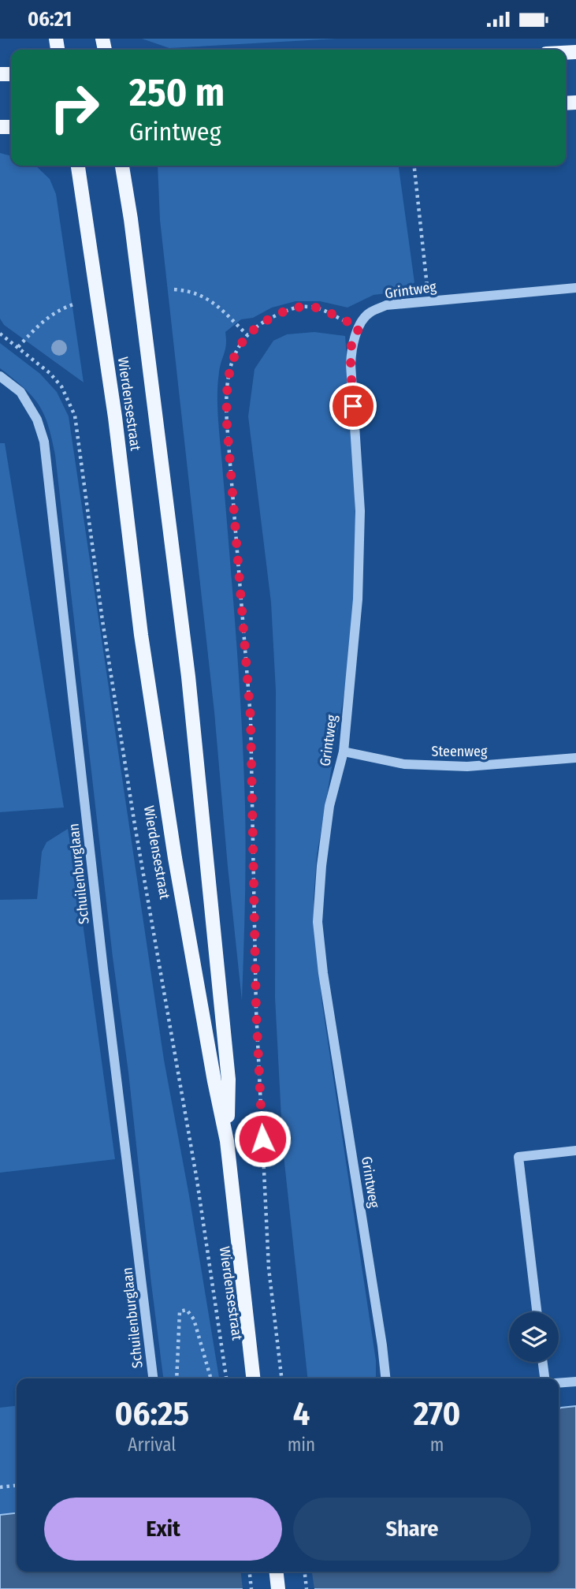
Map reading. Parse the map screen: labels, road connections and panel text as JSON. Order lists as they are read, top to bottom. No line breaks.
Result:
{"streets":{"main road":["Wierdensestraat"],"street":["Grintweg","Steenweg","Schuilenburglaan"]},"crossings":[["Grintweg","Steenweg"]],"page":{"status":"06:21","turn":["250 m","Grintweg"],"eta":["06:25","Arrival","4","min","270","m"],"buttons":["Exit","Share"]}}
